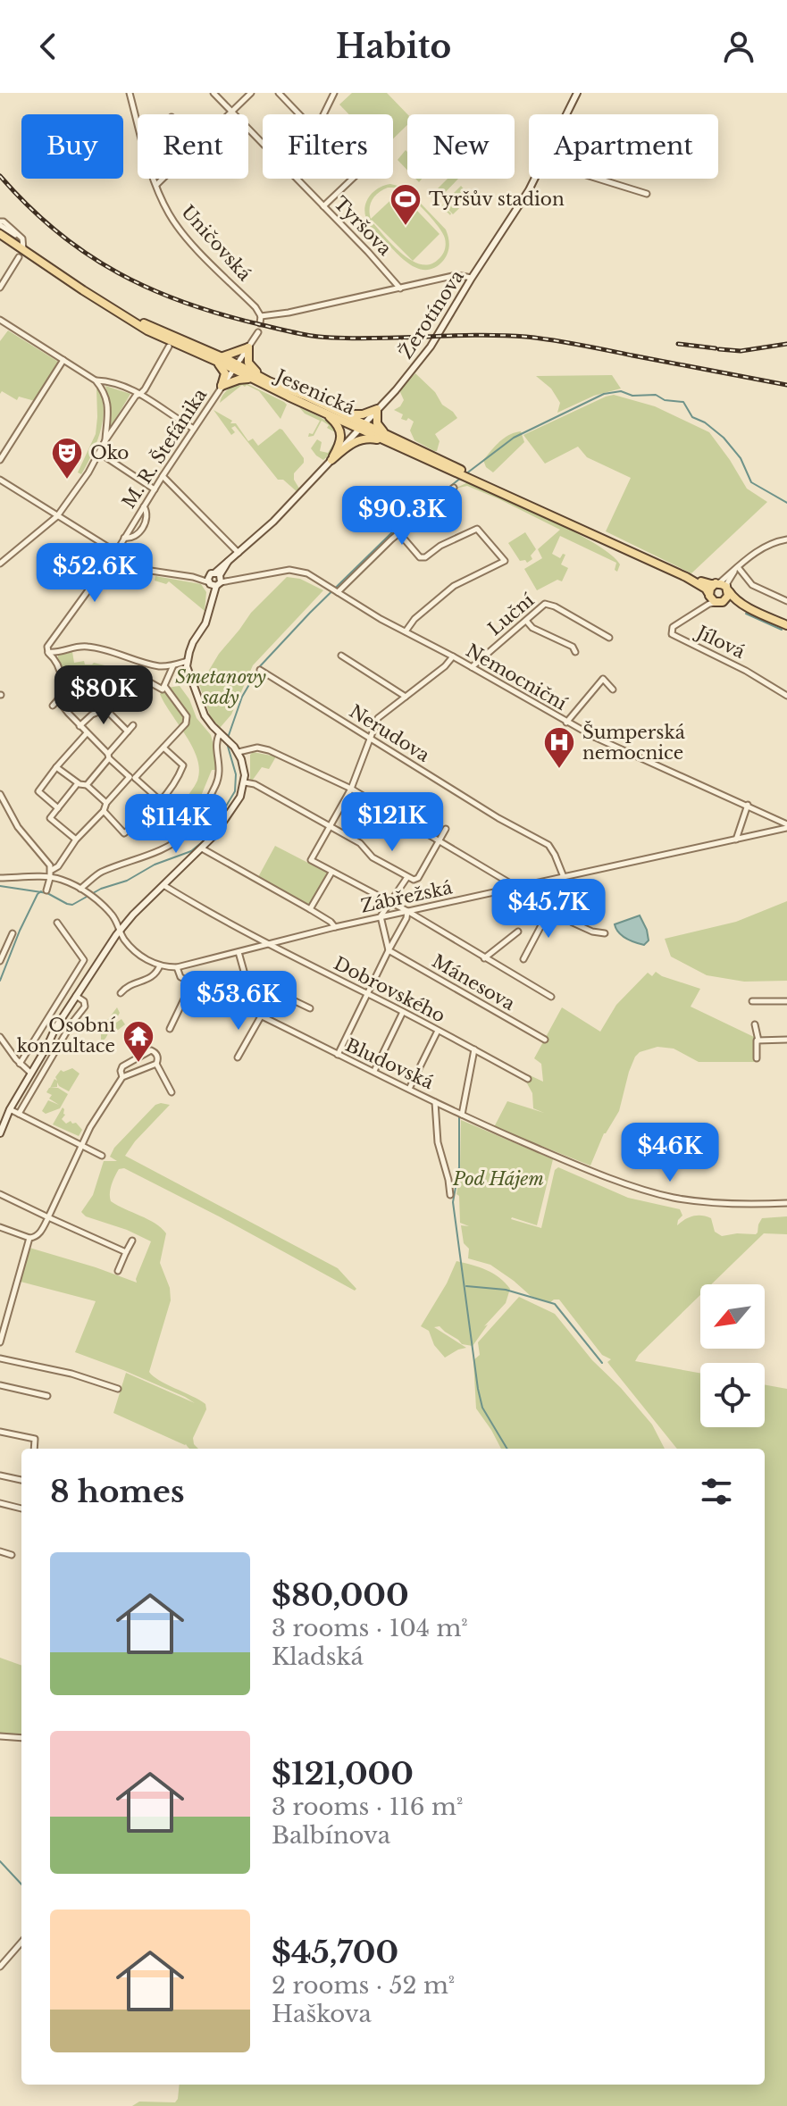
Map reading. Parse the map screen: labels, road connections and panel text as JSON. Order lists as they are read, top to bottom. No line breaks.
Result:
{"streets":{"main road":["Jesenická"],"street":["Tyršova","Uničovská","Žerotínova","M. R. Štefánika","Luční","Jílová","Nemocniční","Nerudova","Zábřežská","Mánesova","Dobrovského","Bludovská"]},"crossings":[["Žerotínova","Jesenická"],["Žerotínova","Nemocniční"],["Jesenická","M. R. Štefánika"],["Jesenická","Jílová"],["M. R. Štefánika","Nemocniční"],["Luční","Nemocniční"],["Nemocniční","Zábřežská"],["Nerudova","Zábřežská"],["Zábřežská","Dobrovského"],["Zábřežská","Bludovská"]],"parks":["Smetanovy sady","Pod Hájem"],"places":{"sports":["Tyršův stadion"],"theatre":["Oko"],"hospital":["Šumperská nemocnice"],"temple":["Osobní konzultace"]},"north":"bottom left","page":{"header":"Habito","chip":["Buy","Rent","Filters","New","Apartment"],"price":["$90.3K","$52.6K","$80K","$121K","$114K","$45.7K","$53.6K","$46K"],"heading":"8 homes","list":[{"name":"$80,000","note":"3 rooms · 104 m² · Kladská"},{"name":"$121,000","note":"3 rooms · 116 m² · Balbínova"},{"name":"$45,700","note":"2 rooms · 52 m² · Haškova"}]}}
